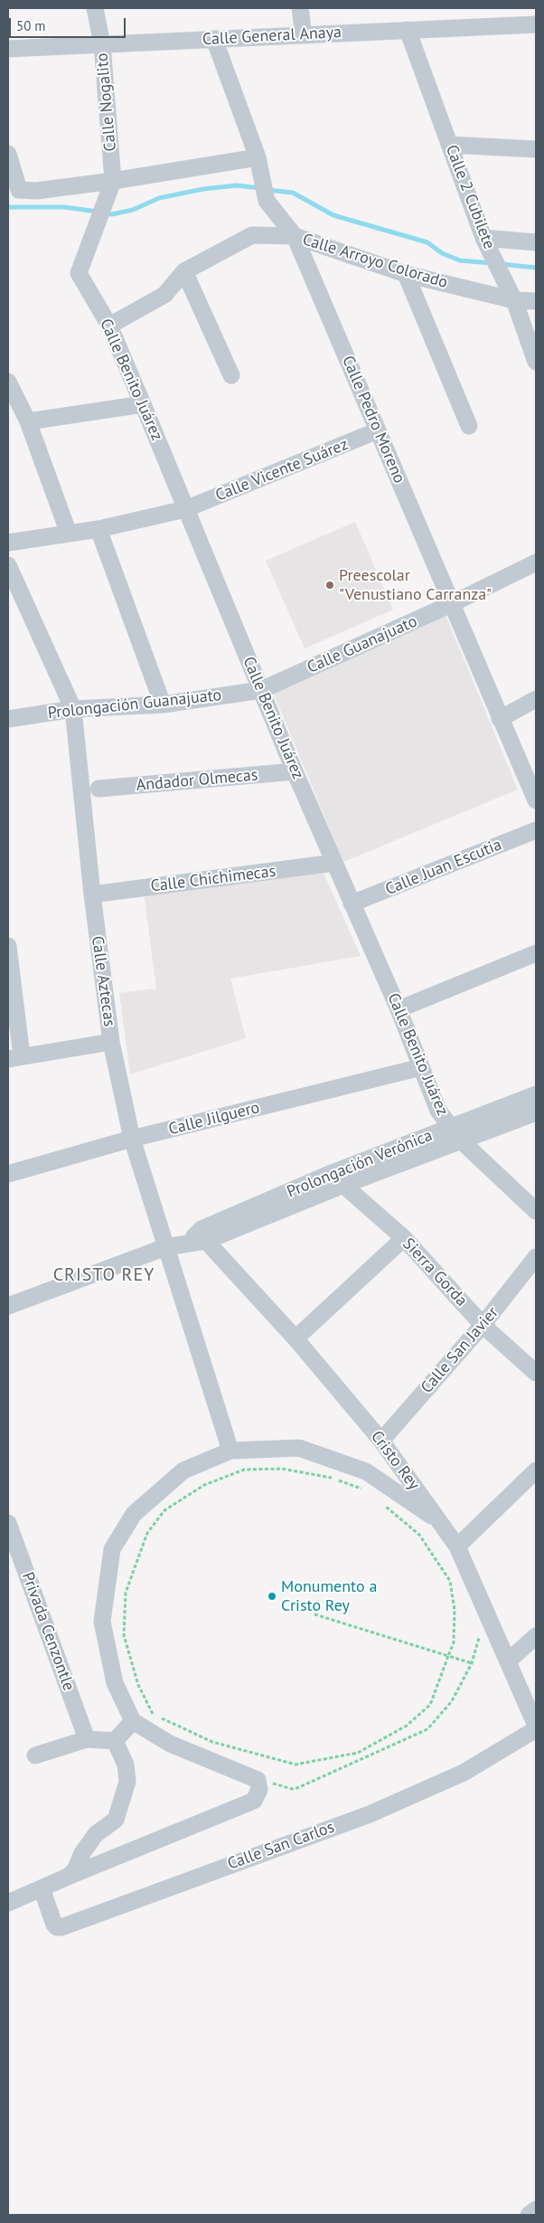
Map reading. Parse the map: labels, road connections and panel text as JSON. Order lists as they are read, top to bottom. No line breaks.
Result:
{"streets":{"street":["Calle General Anaya","Calle Nogalito","Calle 2 Cubilete","Calle Arroyo Colorado","Calle Benito Juárez","Calle Pedro Moreno","Calle Vicente Suárez","Calle Guanajuato","Prolongación Guanajuato","Andador Olmecas","Calle Juan Escutia","Calle Chichimecas","Calle Aztecas","Calle Jilguero","Prolongación Verónica","Sierra Gorda","Calle San Javier","Cristo Rey","Privada Cenzontle","Calle San Carlos"]},"crossings":[["Calle General Anaya","Calle Nogalito"],["Calle General Anaya","Calle 2 Cubilete"],["Calle General Anaya","Calle Pedro Moreno"],["Calle Nogalito","Calle Benito Juárez"],["Calle 2 Cubilete","Calle Arroyo Colorado"],["Calle Arroyo Colorado","Calle Pedro Moreno"],["Calle Benito Juárez","Calle Vicente Suárez"],["Calle Benito Juárez","Calle Guanajuato"],["Calle Benito Juárez","Prolongación Guanajuato"],["Calle Benito Juárez","Andador Olmecas"],["Calle Benito Juárez","Calle Juan Escutia"],["Calle Benito Juárez","Calle Chichimecas"],["Calle Benito Juárez","Calle Jilguero"],["Calle Benito Juárez","Prolongación Verónica"],["Calle Pedro Moreno","Calle Vicente Suárez"],["Calle Pedro Moreno","Calle Guanajuato"],["Calle Guanajuato","Prolongación Guanajuato"],["Prolongación Guanajuato","Calle Aztecas"],["Calle Chichimecas","Calle Aztecas"],["Calle Aztecas","Calle Jilguero"],["Calle Aztecas","Prolongación Verónica"],["Prolongación Verónica","Sierra Gorda"],["Prolongación Verónica","Cristo Rey"],["Sierra Gorda","Calle San Javier"],["Calle San Javier","Cristo Rey"]],"districts":["CRISTO REY"],"places":["Preescolar \"Venustiano Carranza\"","Monumento a Cristo Rey"],"scale_bar":"50 m"}
